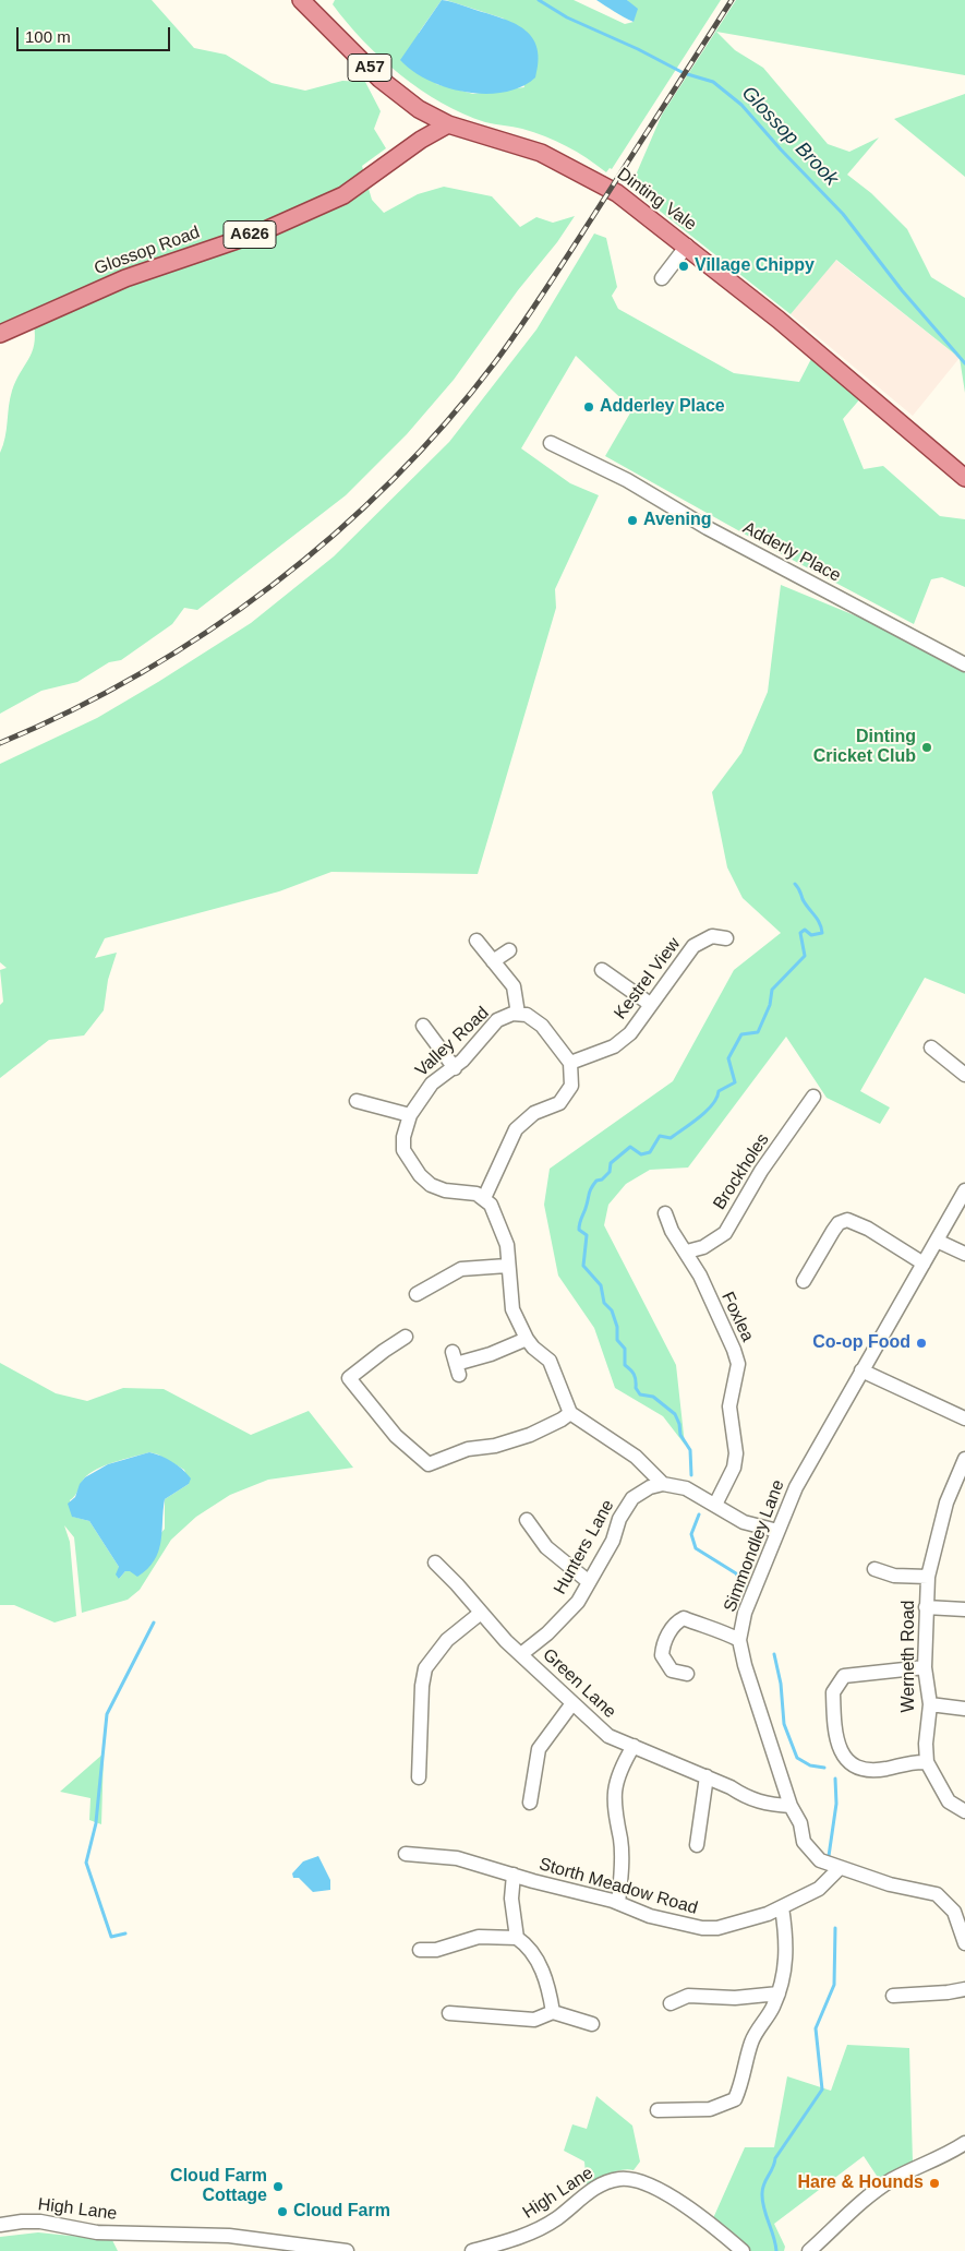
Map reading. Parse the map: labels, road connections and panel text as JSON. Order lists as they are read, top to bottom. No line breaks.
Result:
{"streets":{"main road":["A57","Dinting Vale","A626","Glossop Road"],"street":["Adderly Place","Kestrel View","Valley Road","Brockholes","Foxlea","Simmondley Lane","Hunters Lane","Werneth Road","Green Lane","Storth Meadow Road","High Lane"]},"crossings":[["Dinting Vale","Glossop Road"],["Kestrel View","Valley Road"],["Brockholes","Foxlea"],["Simmondley Lane","Green Lane"],["Simmondley Lane","Storth Meadow Road"],["Hunters Lane","Green Lane"]],"water":["Glossop Brook"],"places":["Village Chippy","Adderley Place","Avening","Dinting Cricket Club","Co-op Food","Hare & Hounds","Cloud Farm Cottage","Cloud Farm"],"scale_bar":"100 m"}
